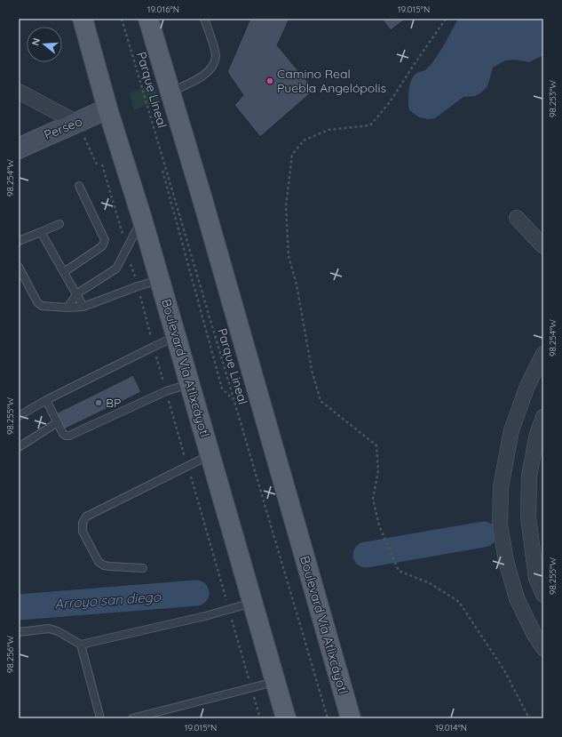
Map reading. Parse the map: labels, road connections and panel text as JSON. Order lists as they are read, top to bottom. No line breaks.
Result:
{"streets":{"main road":["Boulevard Vía Atlixcáyotl"],"street":["Perseo"],"path":["Parque Lineal"]},"crossings":[["Perseo","Boulevard Vía Atlixcáyotl"]],"water":["Arroyo san diego"],"places":["Camino Real Puebla Angelópolis","BP"],"north":"left","coordinates":["19.016°N","19.015°N","98.253°W","98.254°W","98.255°W","98.256°W","19.014°N"]}
